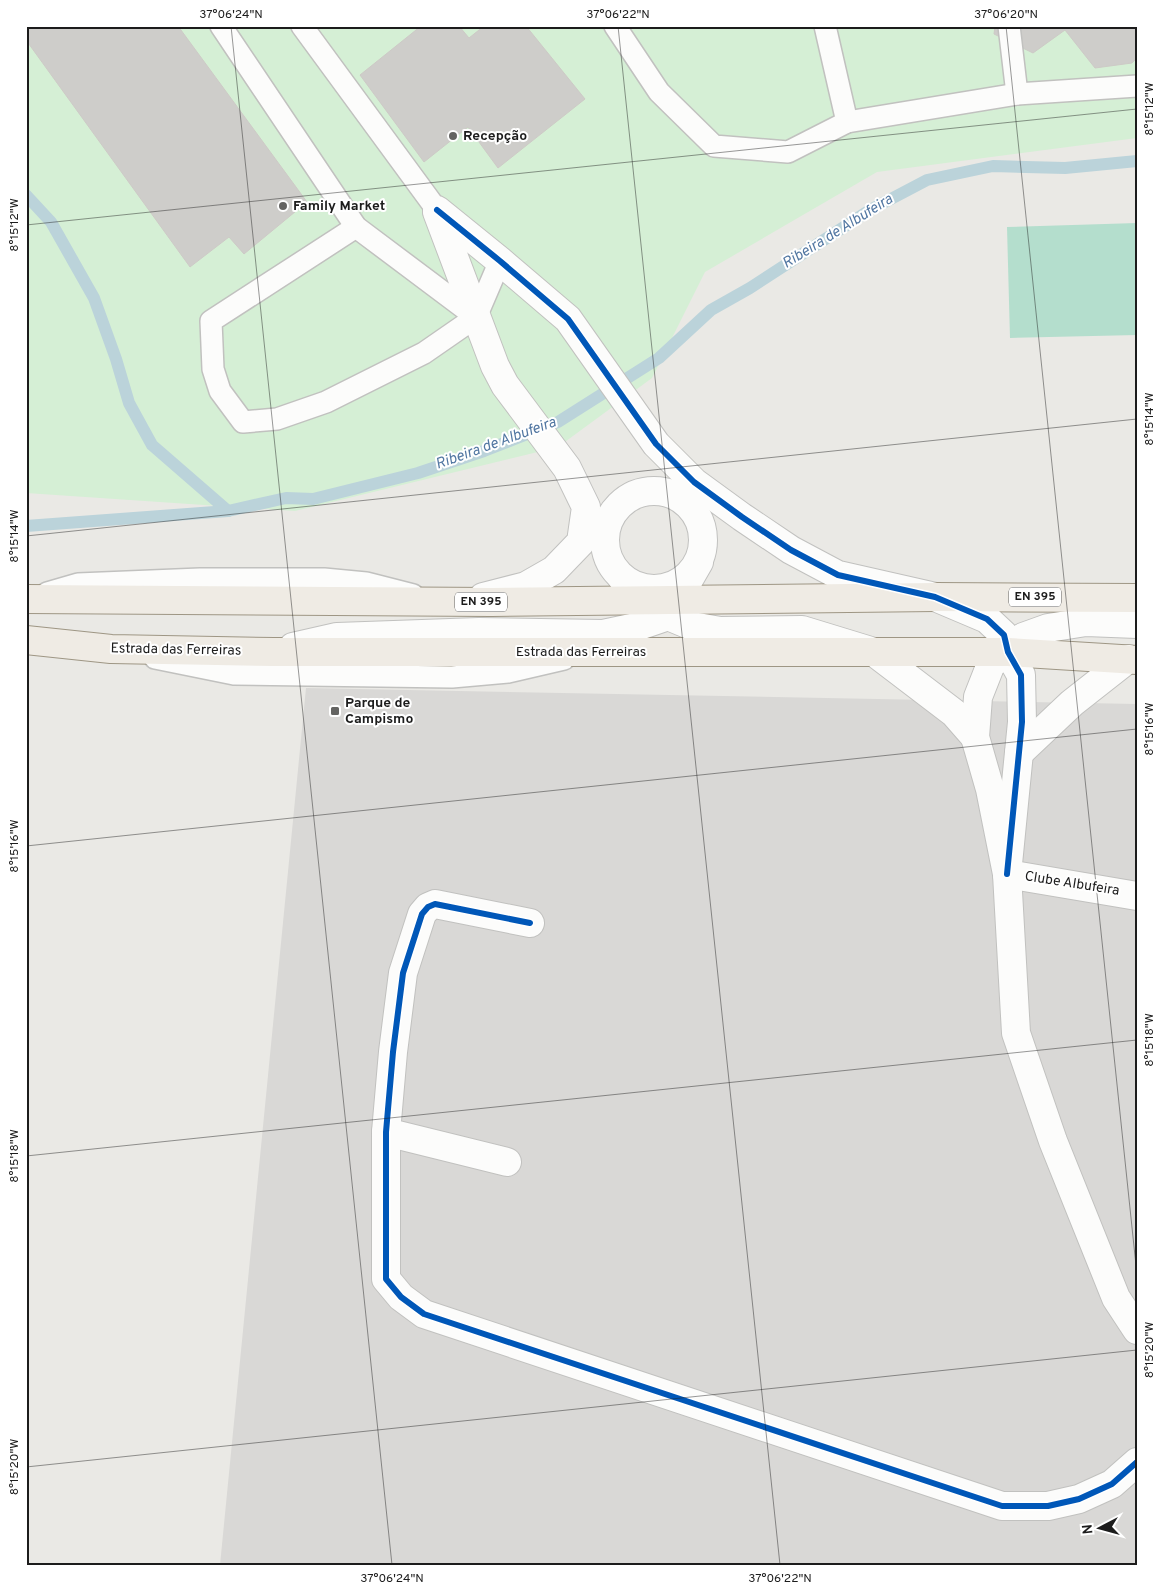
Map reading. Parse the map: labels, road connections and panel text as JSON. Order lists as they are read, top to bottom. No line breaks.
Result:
{"streets":{"main road":["EN 395","Estrada das Ferreiras"],"street":["Clube Albufeira"]},"water":["Ribeira de Albufeira"],"places":{"other":["Recepção","Family Market"],"transit":["Parque de Campismo"]},"north":"left","coordinates":["37°06'24\"N","37°06'22\"N","37°06'20\"N","8°15'12\"W","8°15'14\"W","8°15'16\"W","8°15'18\"W","8°15'20\"W"]}
